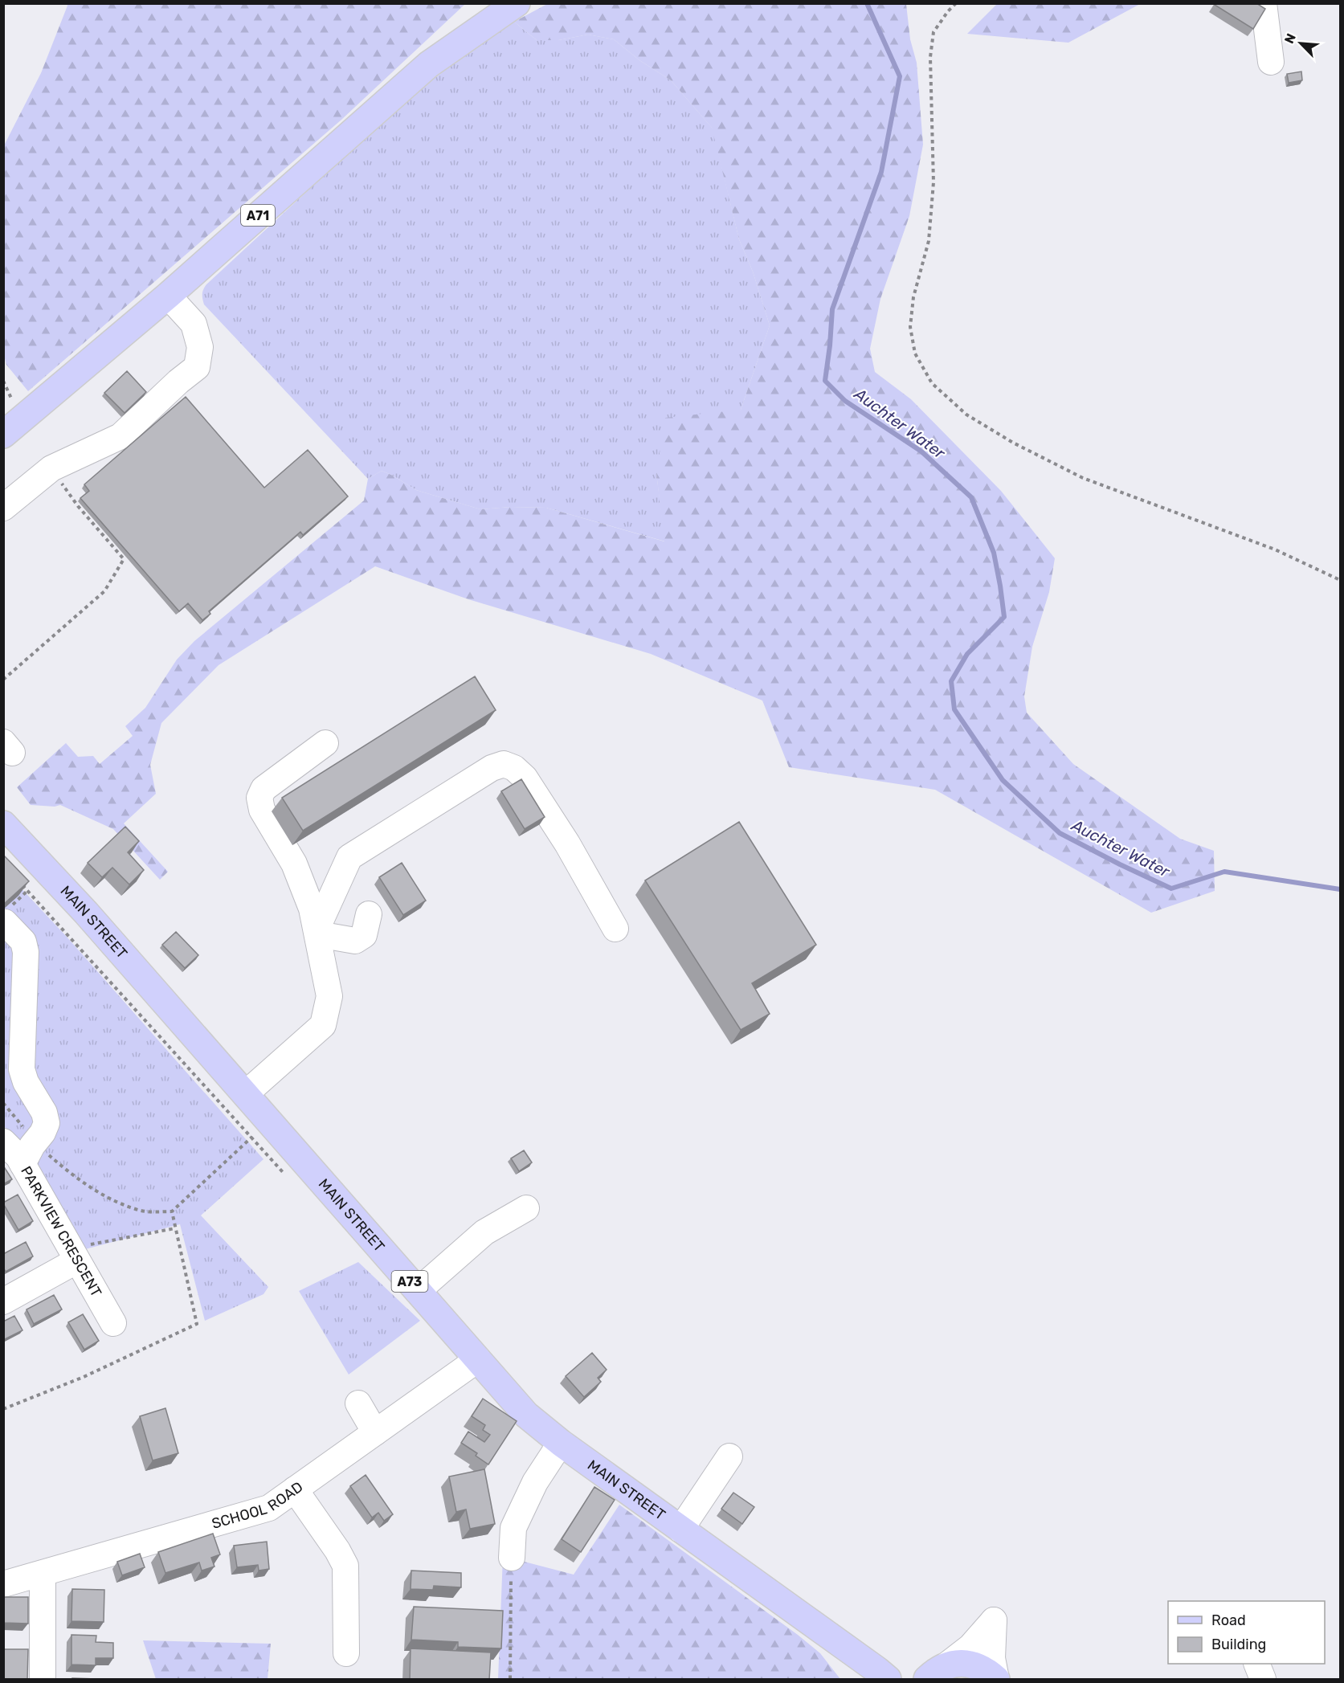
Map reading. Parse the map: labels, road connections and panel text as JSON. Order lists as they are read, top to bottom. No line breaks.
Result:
{"streets":{"main road":["A71","MAIN STREET","A73"],"street":["PARKVIEW CRESCENT","SCHOOL ROAD"]},"crossings":[["MAIN STREET","A73"],["MAIN STREET","SCHOOL ROAD"]],"water":["Auchter Water"],"legend":["Road","Building"],"north":"top left"}
